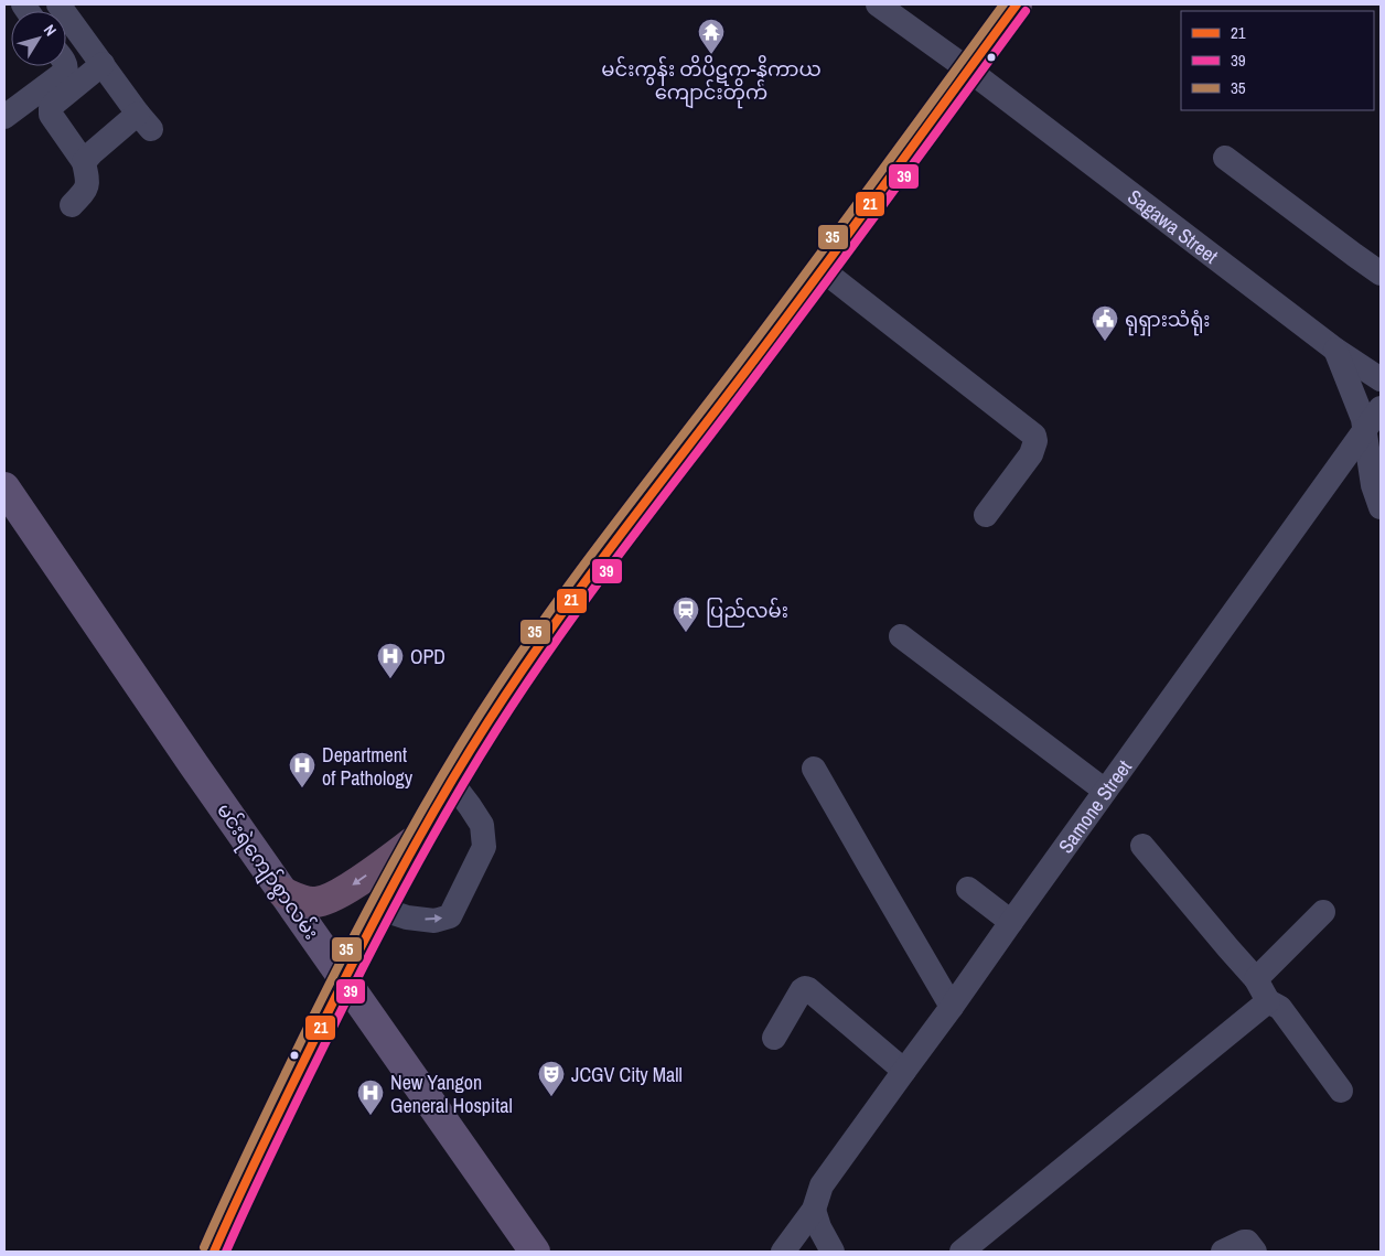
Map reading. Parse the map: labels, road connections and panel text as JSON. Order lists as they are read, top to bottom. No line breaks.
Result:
{"streets":{"main road":["မင်းရဲကျော်စွာလမ်း"],"street":["Sagawa Street","Samone Street"]},"places":{"temple":["မင်းကွန်း တိပိဋက-နိကာယ ကျောင်းတိုက်"],"public building":["ရုရှားသံရုံး"],"station":["ပြည်လမ်း"],"hospital":["OPD","Department of Pathology","New Yangon General Hospital"],"theatre":["JCGV City Mall"]},"lines":["transit line 21","transit line 35","transit line 39"],"legend":["21","39","35"],"north":"top right"}
